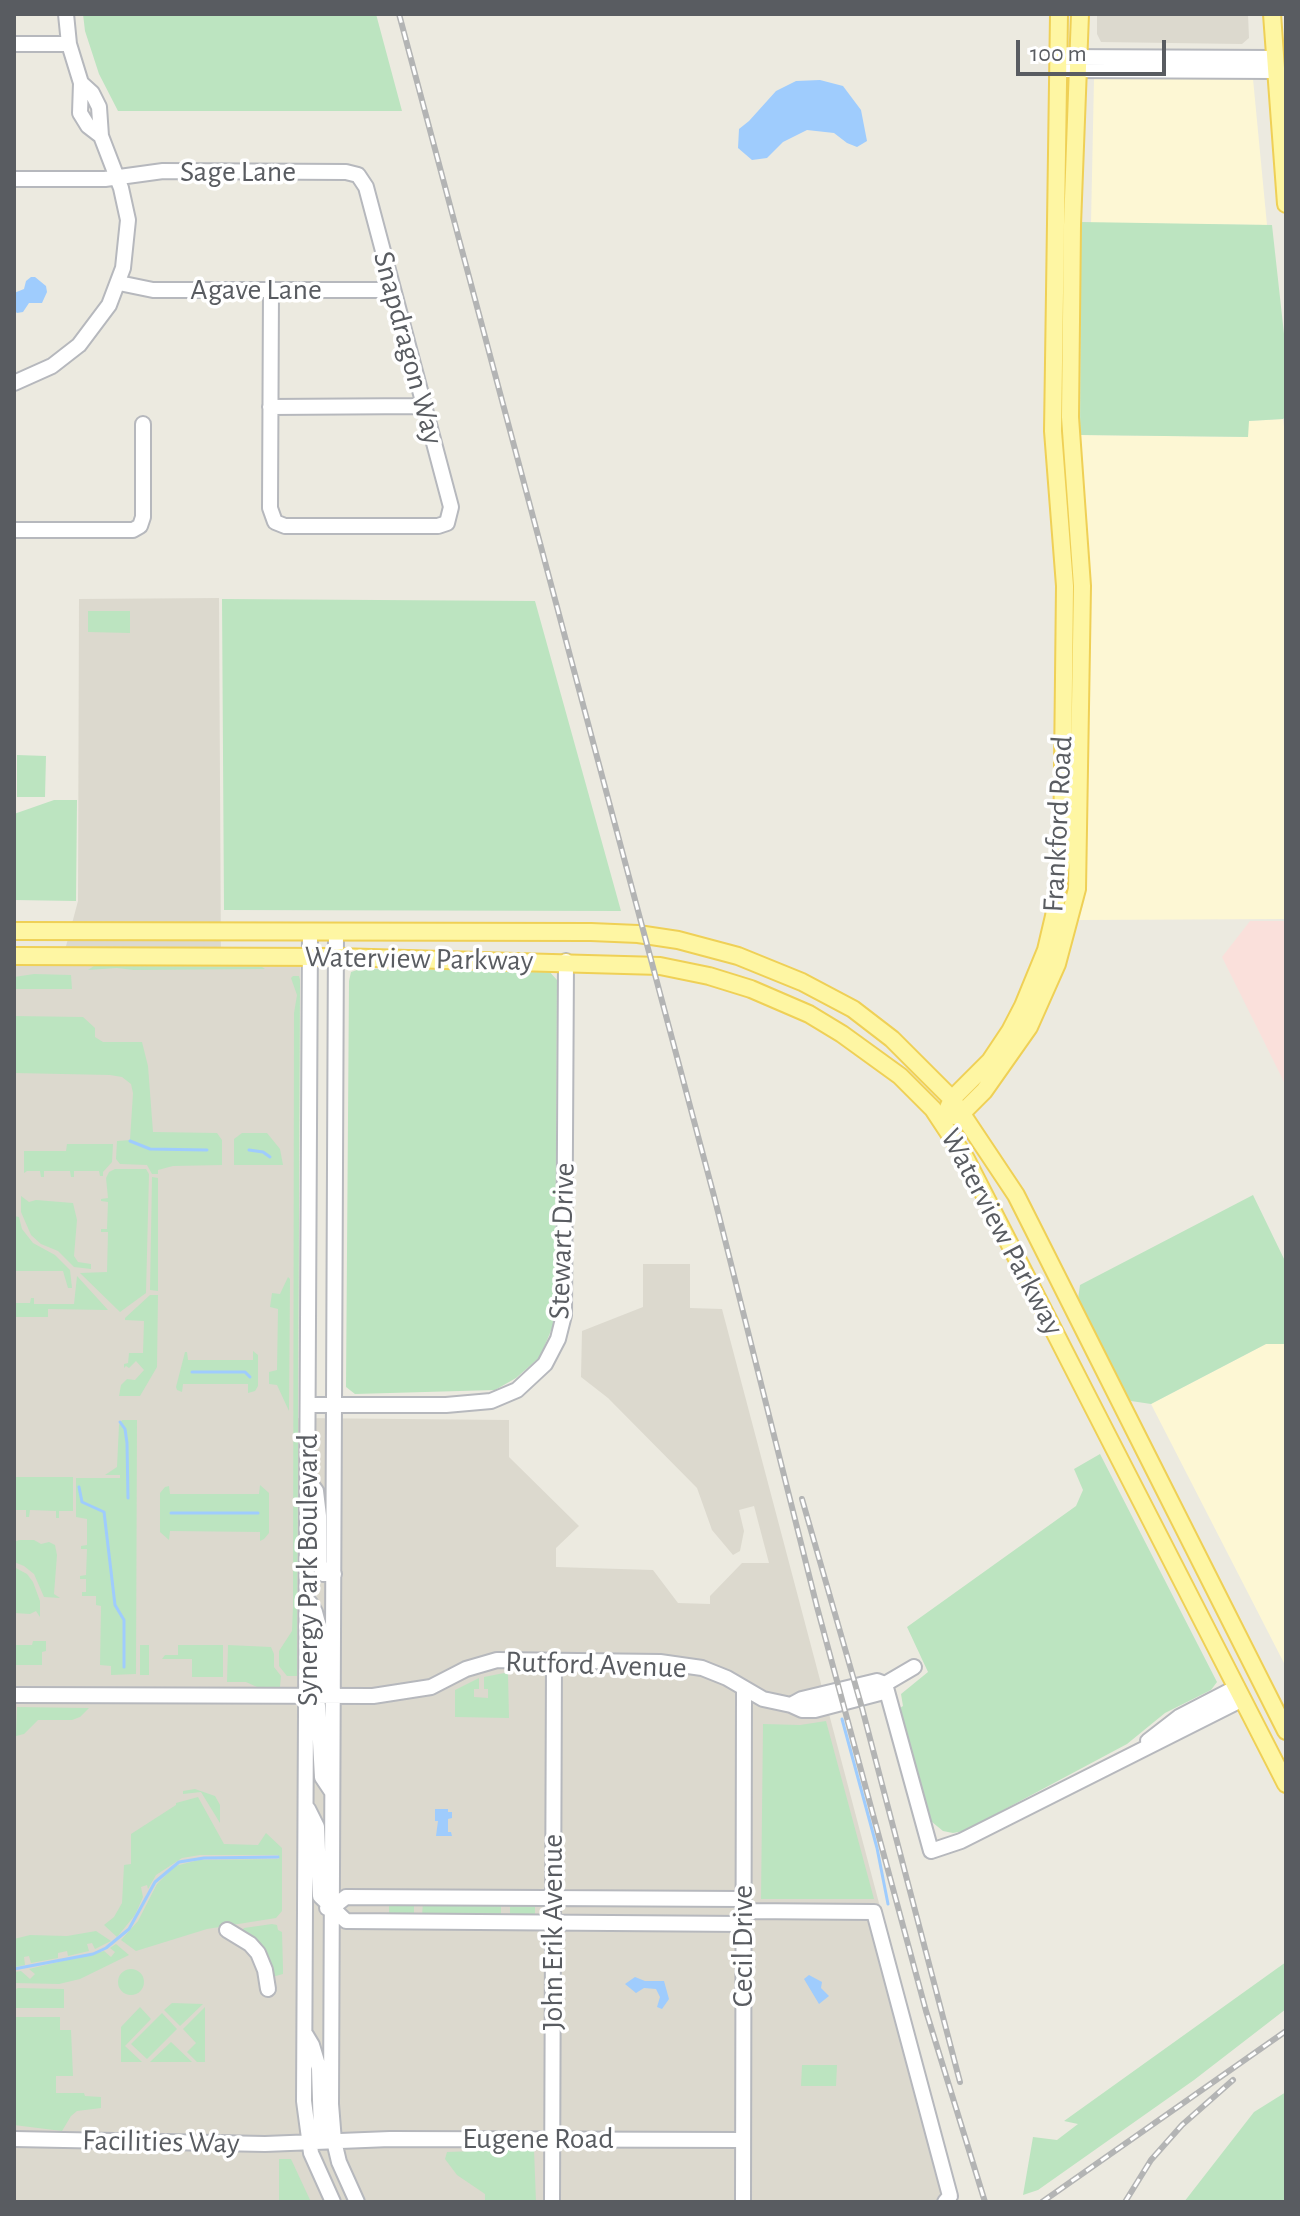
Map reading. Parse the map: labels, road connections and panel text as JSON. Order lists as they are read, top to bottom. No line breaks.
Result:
{"streets":{"main road":["Frankford Road","Waterview Parkway"],"street":["Sage Lane","Agave Lane","Snapdragon Way","Stewart Drive","Synergy Park Boulevard","Rutford Avenue","John Erik Avenue","Cecil Drive","Eugene Road","Facilities Way"]},"crossings":[["Sage Lane","Snapdragon Way"],["Agave Lane","Snapdragon Way"],["Frankford Road","Waterview Parkway"],["Waterview Parkway","Stewart Drive"],["Waterview Parkway","Synergy Park Boulevard"],["Stewart Drive","Synergy Park Boulevard"],["Synergy Park Boulevard","Rutford Avenue"],["Synergy Park Boulevard","Eugene Road"],["Synergy Park Boulevard","Facilities Way"],["Rutford Avenue","John Erik Avenue"],["Rutford Avenue","Cecil Drive"],["John Erik Avenue","Eugene Road"],["Cecil Drive","Eugene Road"],["Eugene Road","Facilities Way"]],"scale_bar":"100 m"}
